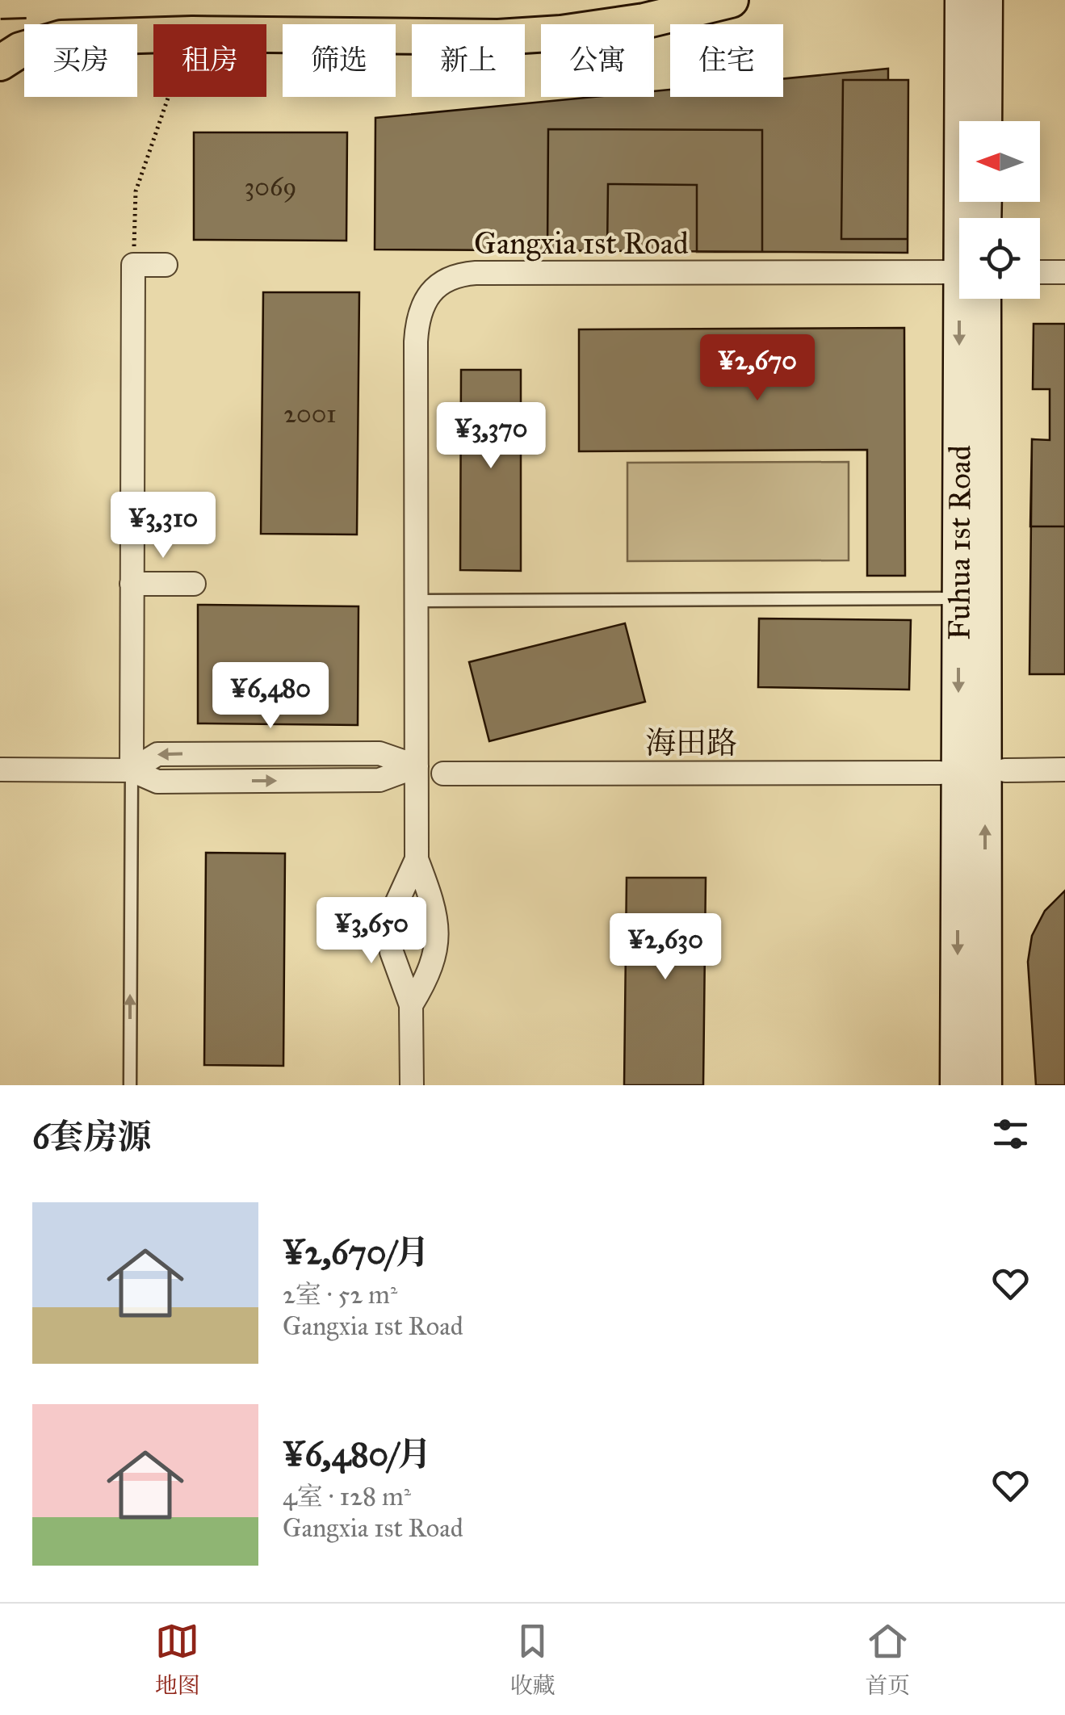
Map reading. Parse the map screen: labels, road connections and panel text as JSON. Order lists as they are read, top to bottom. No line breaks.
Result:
{"streets":{"street":["Gangxia 1st Road","Fuhua 1st Road","海田路"]},"house_numbers":["3069","2001"],"north":"left","page":{"chip":["买房","租房","筛选","新上","公寓","住宅"],"price":["¥2,670","¥3,370","¥3,310","¥6,480","¥3,650","¥2,630"],"heading":"6套房源","list":[{"name":"¥2,670/月","note":"2室 · 52 m² · Gangxia 1st Road"},{"name":"¥6,480/月","note":"4室 · 128 m² · Gangxia 1st Road"}],"tabs":["地图","收藏","首页"]}}
